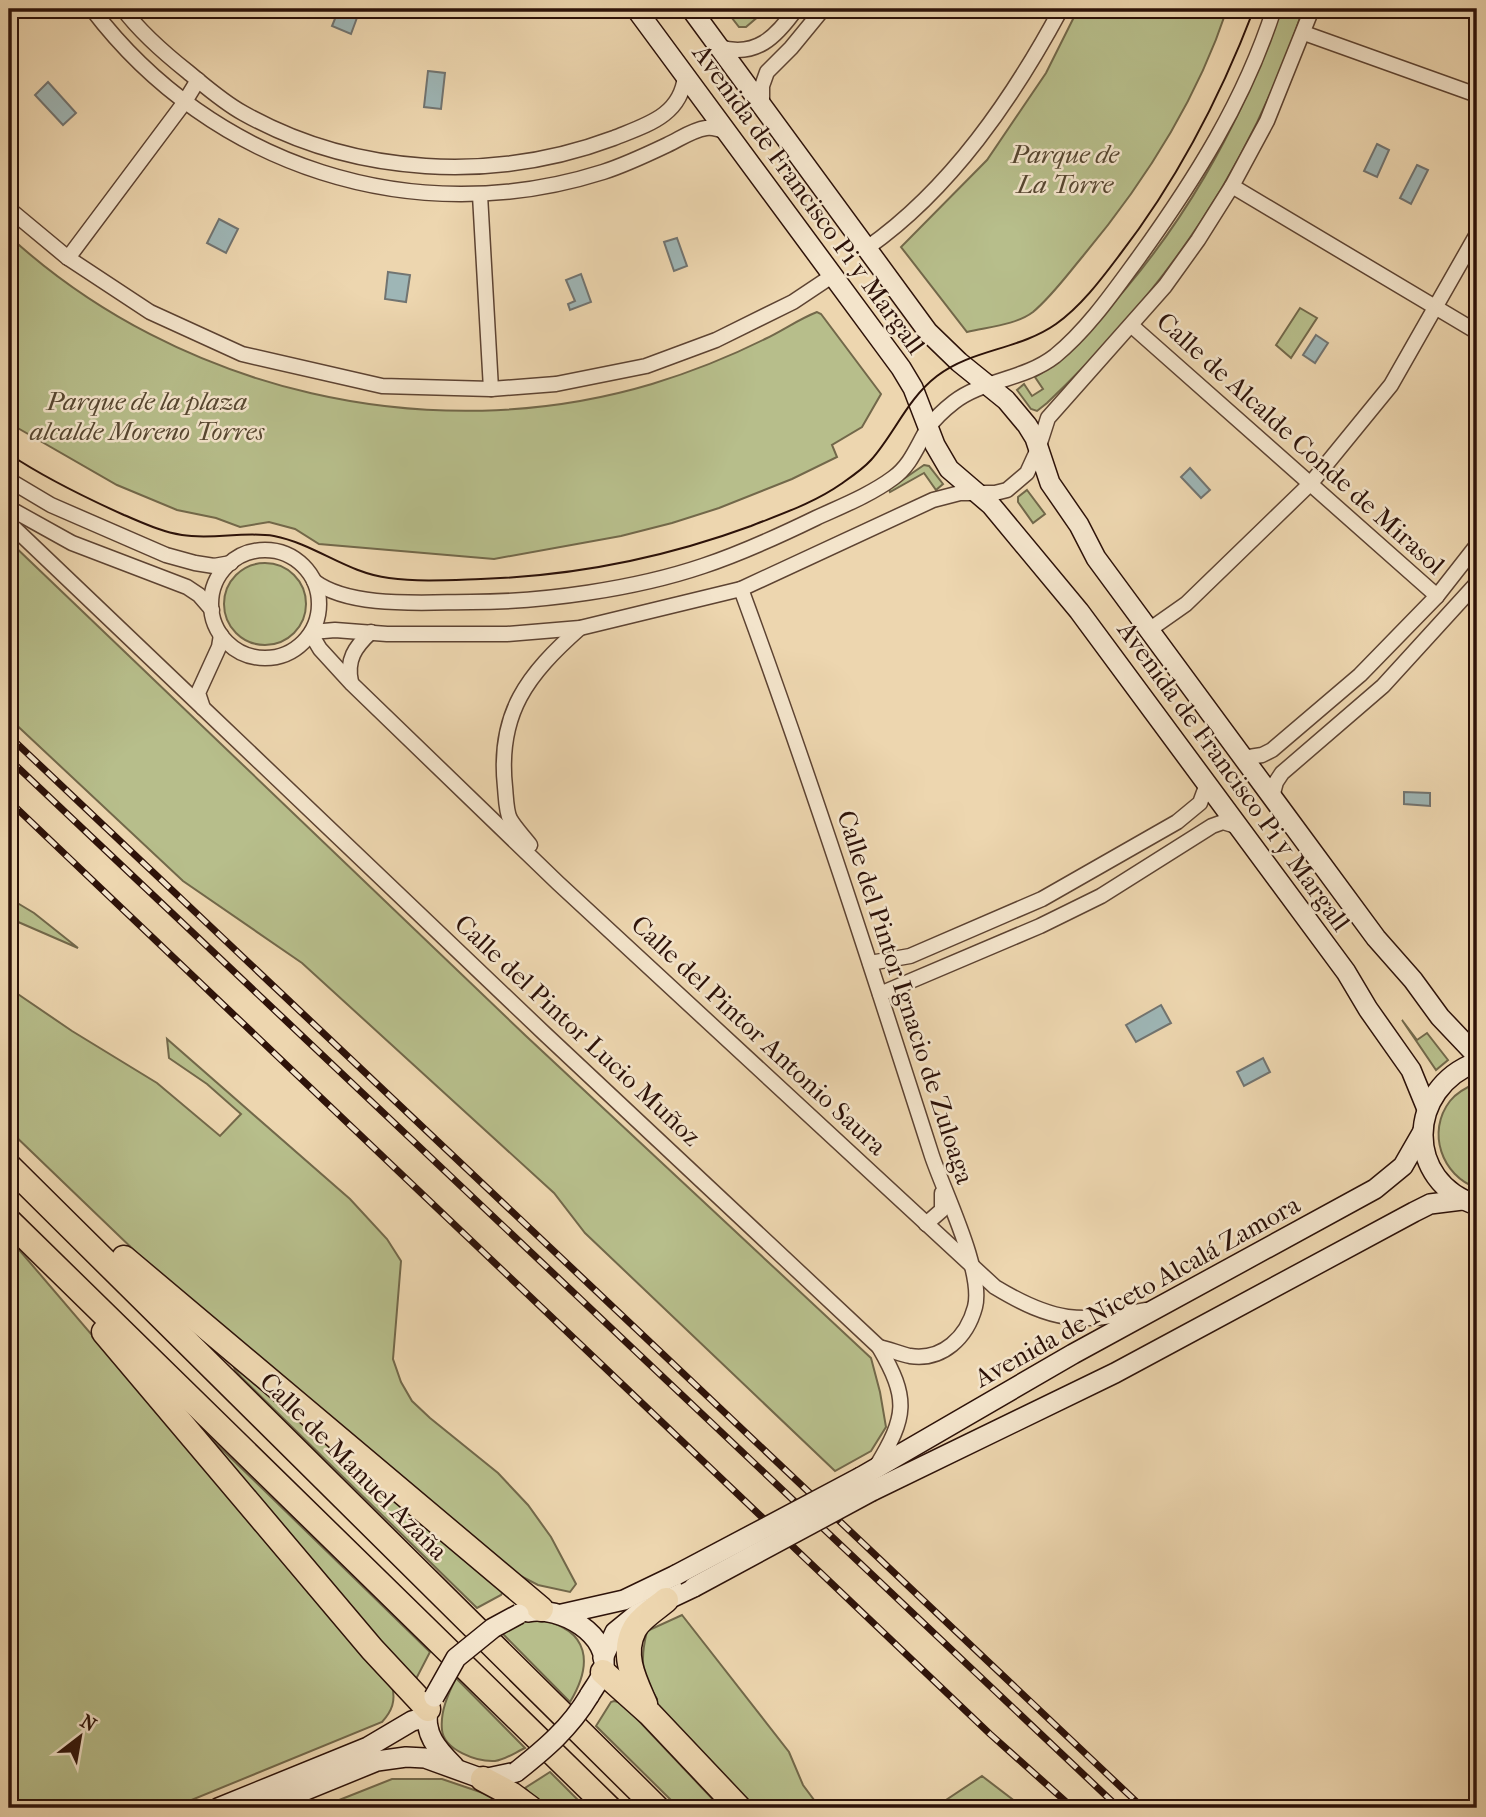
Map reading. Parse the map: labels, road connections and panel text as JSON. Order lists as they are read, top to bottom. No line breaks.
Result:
{"streets":{"highway":["Calle de Manuel Azaña"],"street":["Avenida de Francisco Pi y Margall","Calle de Alcalde Conde de Mirasol","Calle del Pintor Ignacio de Zuloaga","Calle del Pintor Lucio Muñoz","Calle del Pintor Antonio Saura","Avenida de Niceto Alcalá Zamora"]},"crossings":[["Calle del Pintor Ignacio de Zuloaga","Calle del Pintor Lucio Muñoz"],["Calle del Pintor Ignacio de Zuloaga","Calle del Pintor Antonio Saura"],["Calle del Pintor Lucio Muñoz","Avenida de Niceto Alcalá Zamora"],["Calle del Pintor Antonio Saura","Avenida de Niceto Alcalá Zamora"]],"parks":["Parque de La Torre","Parque de la plaza alcalde Moreno Torres"],"north":"top right"}
